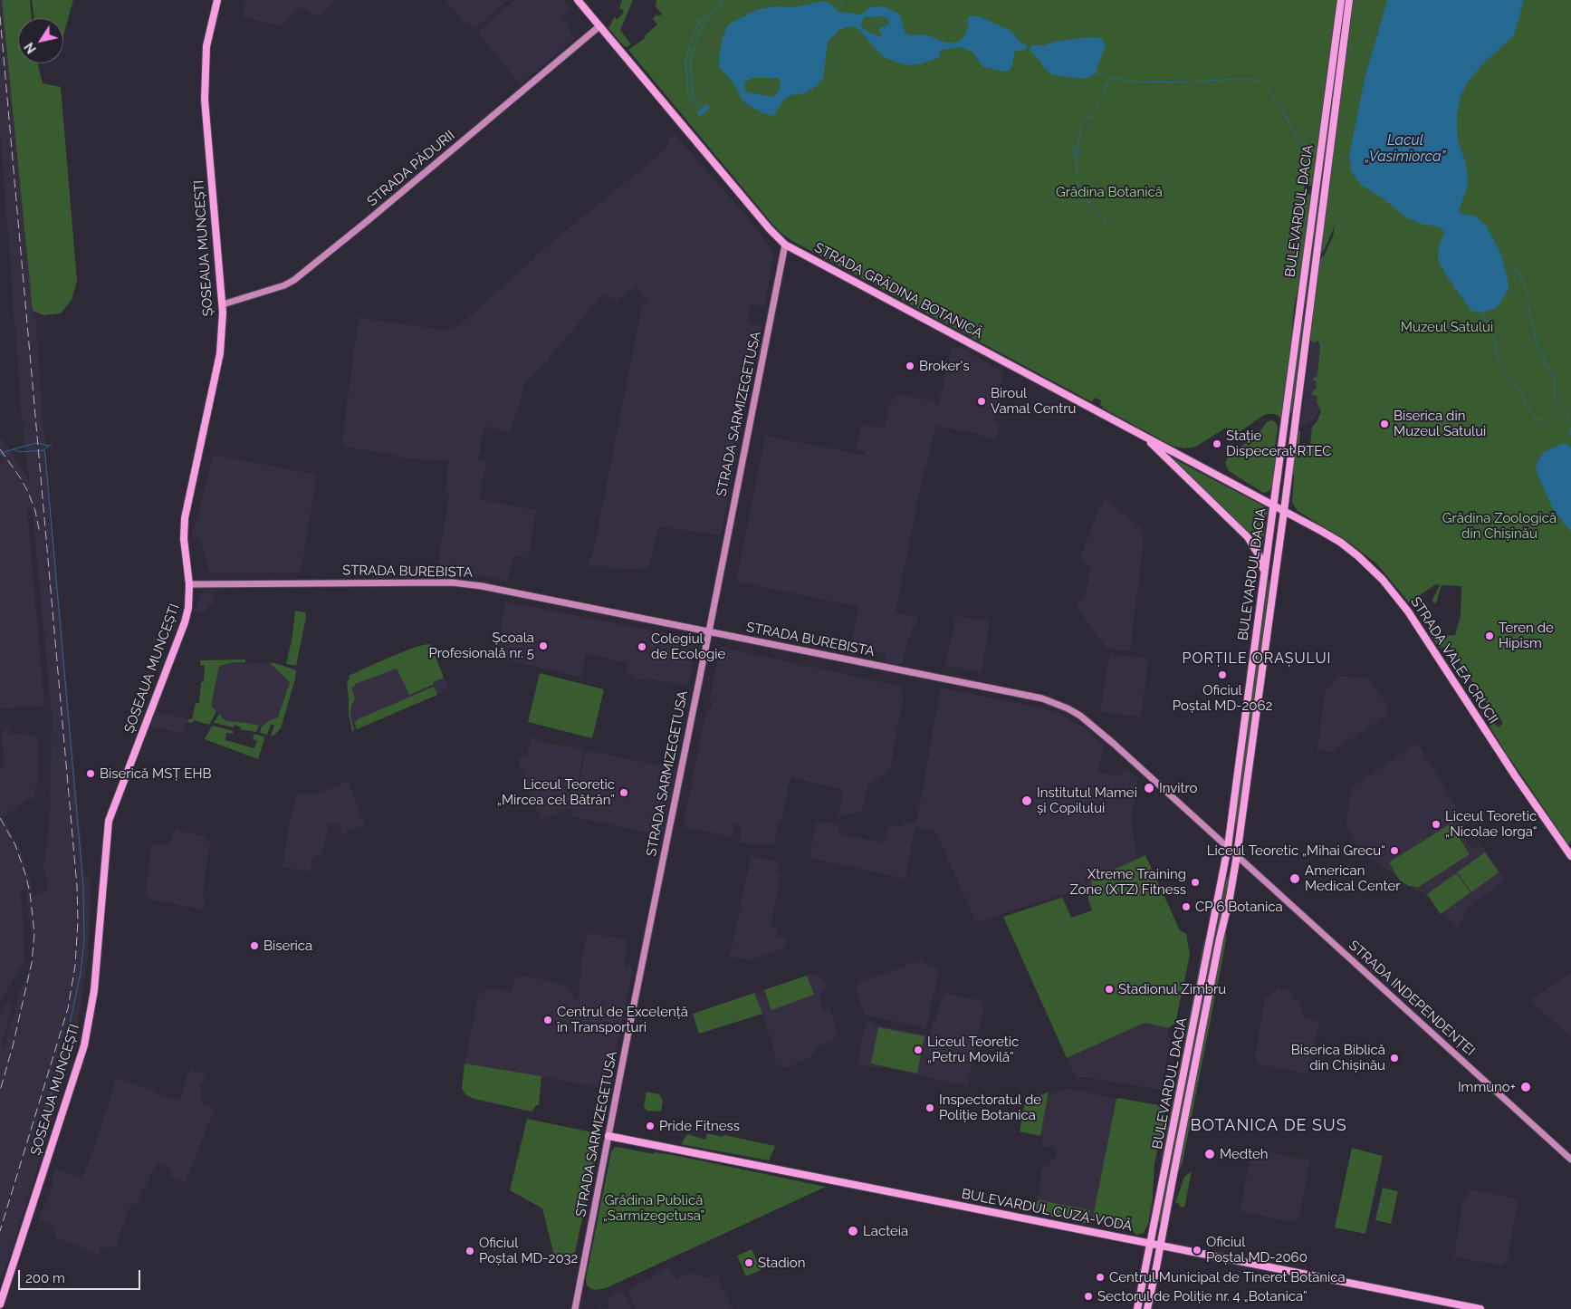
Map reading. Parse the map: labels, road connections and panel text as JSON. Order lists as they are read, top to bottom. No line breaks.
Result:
{"streets":{"main road":["STRADA PĂDURII","BULEVARDUL DACIA","ȘOSEAUA MUNCEȘTI","STRADA GRĂDINA BOTANICĂ","STRADA SARMIZEGETUSA","STRADA BUREBISTA","STRADA VALEA CRUCII","STRADA INDEPENDENȚEI","BULEVARDUL CUZA-VODĂ"]},"crossings":[["STRADA PĂDURII","ȘOSEAUA MUNCEȘTI"],["STRADA PĂDURII","STRADA GRĂDINA BOTANICĂ"],["BULEVARDUL DACIA","STRADA GRĂDINA BOTANICĂ"],["BULEVARDUL DACIA","STRADA BUREBISTA"],["BULEVARDUL DACIA","STRADA VALEA CRUCII"],["BULEVARDUL DACIA","STRADA INDEPENDENȚEI"],["BULEVARDUL DACIA","BULEVARDUL CUZA-VODĂ"],["ȘOSEAUA MUNCEȘTI","STRADA BUREBISTA"],["STRADA GRĂDINA BOTANICĂ","STRADA SARMIZEGETUSA"],["STRADA GRĂDINA BOTANICĂ","STRADA VALEA CRUCII"],["STRADA SARMIZEGETUSA","STRADA BUREBISTA"],["STRADA SARMIZEGETUSA","BULEVARDUL CUZA-VODĂ"],["STRADA BUREBISTA","STRADA INDEPENDENȚEI"]],"districts":["PORȚILE ORAȘULUI","BOTANICA DE SUS"],"water":["Lacul „Vasimiorca”"],"parks":["Grădina Botanică","Muzeul Satului","Grădina Zoologică din Chișinău","Grădina Publică „Sarmizegetusa”"],"places":["Broker's","Biroul Vamal Centru","Biserica din Muzeul Satului","Stație Dispecerat RTEC","Teren de Hipism","Școala Profesională nr. 5","Colegiul de Ecologie","Oficiul Poștal MD-2062","Biserică MSȚ EHB","Invitro","Liceul Teoretic „Mircea cel Bătrân”","Institutul Mamei și Copilului","Liceul Teoretic „Nicolae Iorga“","Liceul Teoretic „Mihai Grecu“","American Medical Center","Xtreme Training Zone (XTZ) Fitness","CP 6 Botanica","Biserica","Stadionul Zimbru","Centrul de Excelență în Transporturi","Liceul Teoretic „Petru Movilă”","Biserica Biblică din Chișinău","Immuno+","Inspectoratul de Poliție Botanica","Pride Fitness","Medteh","Lacteia","Oficiul Poștal MD-2060","Oficiul Poștal MD-2032","Stadion","Centrul Municipal de Tineret Botanica","Sectorul de Poliție nr. 4 „Botanica”"],"scale_bar":"200 m","north":"bottom left"}
